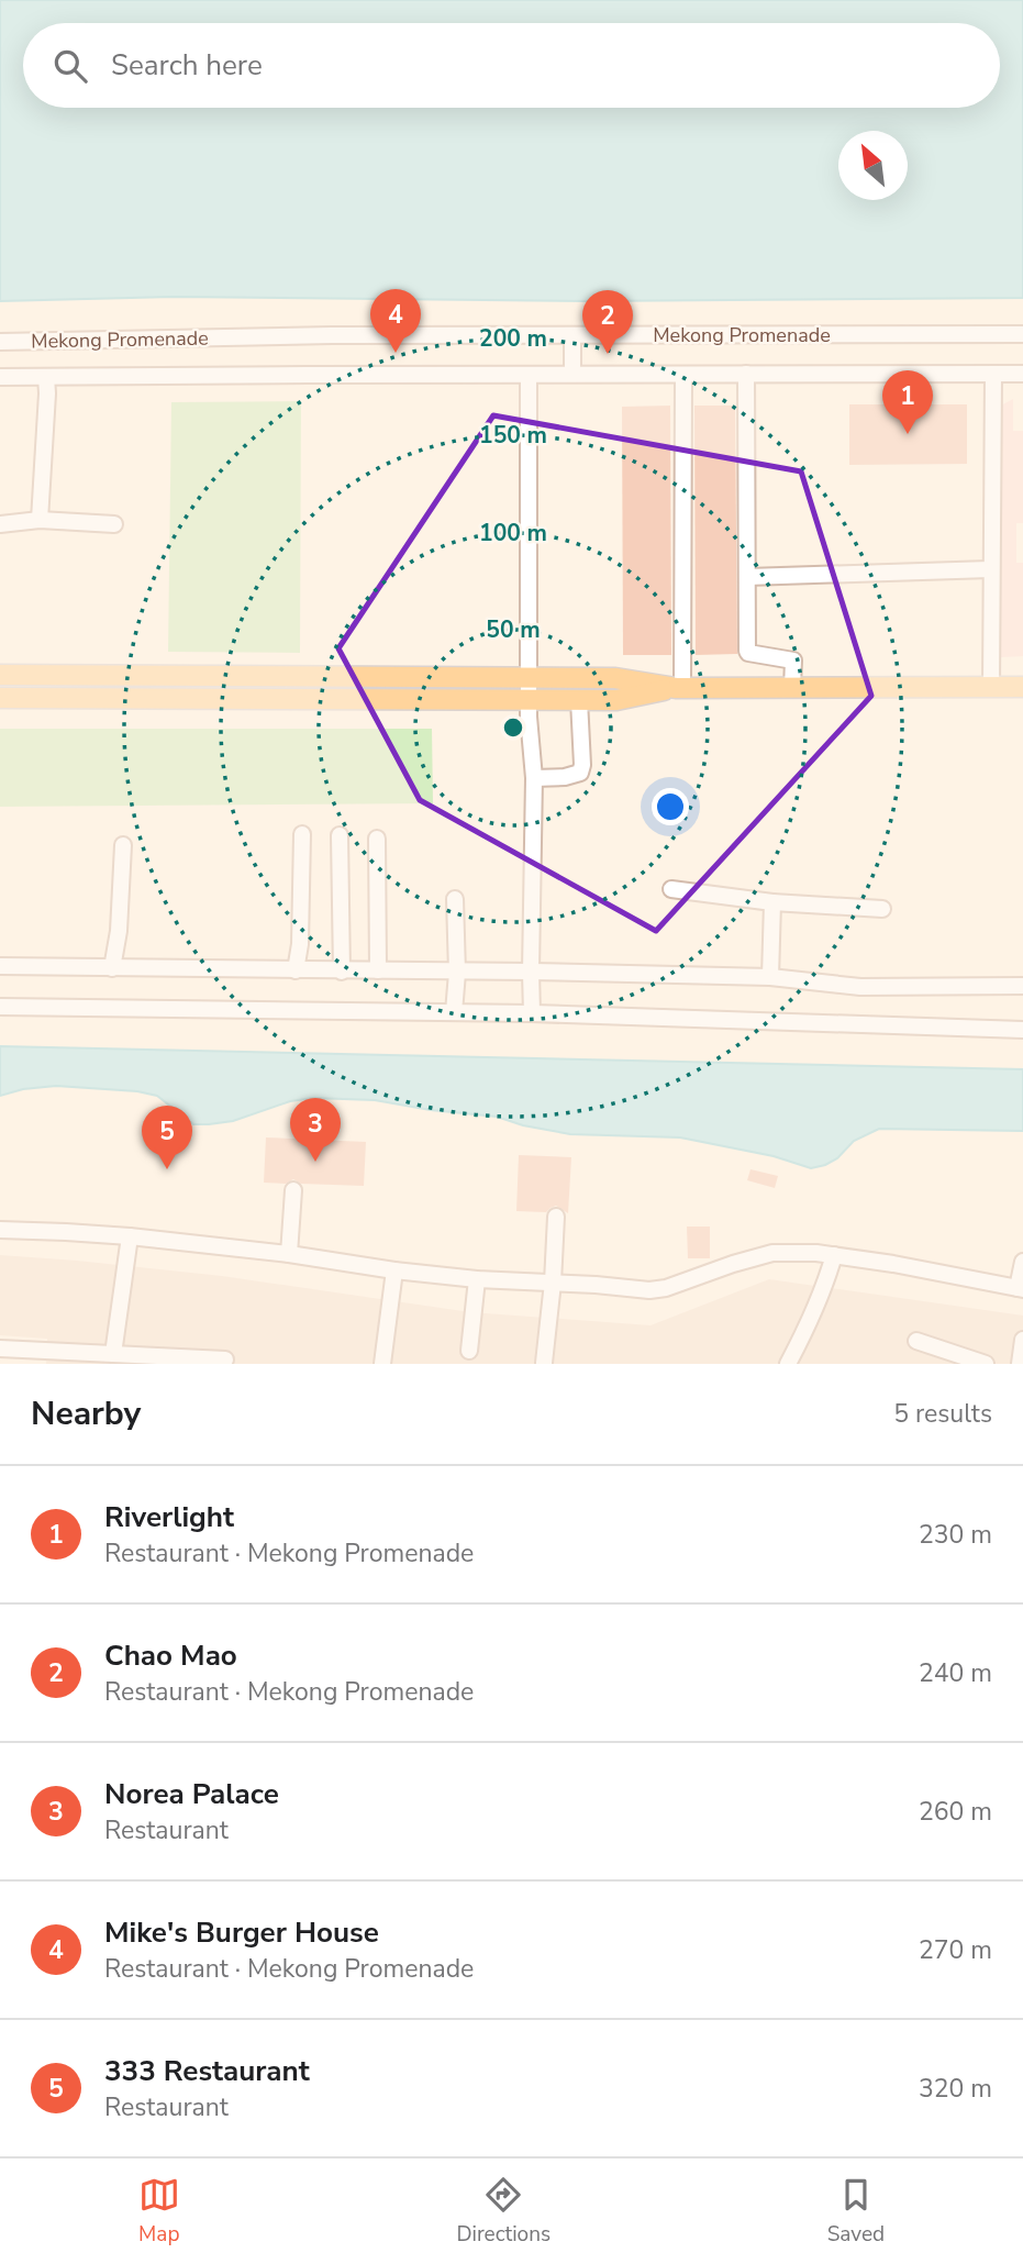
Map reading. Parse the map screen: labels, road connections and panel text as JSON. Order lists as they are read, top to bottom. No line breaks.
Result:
{"streets":{"street":["Mekong Promenade"]},"north":"top left","page":{"search":"Search here","pins":["4","2","1","3","5"],"heading":["Nearby","5 results"],"list":[{"mark":"1","name":"Riverlight","note":"Restaurant · Mekong Promenade","value":"230 m"},{"mark":"2","name":"Chao Mao","note":"Restaurant · Mekong Promenade","value":"240 m"},{"mark":"3","name":"Norea Palace","note":"Restaurant","value":"260 m"},{"mark":"4","name":"Mike's Burger House","note":"Restaurant · Mekong Promenade","value":"270 m"},{"mark":"5","name":"333 Restaurant","note":"Restaurant","value":"320 m"}],"nav":["Map","Directions","Saved"]},"rings":["200 m","150 m","100 m","50 m"]}
